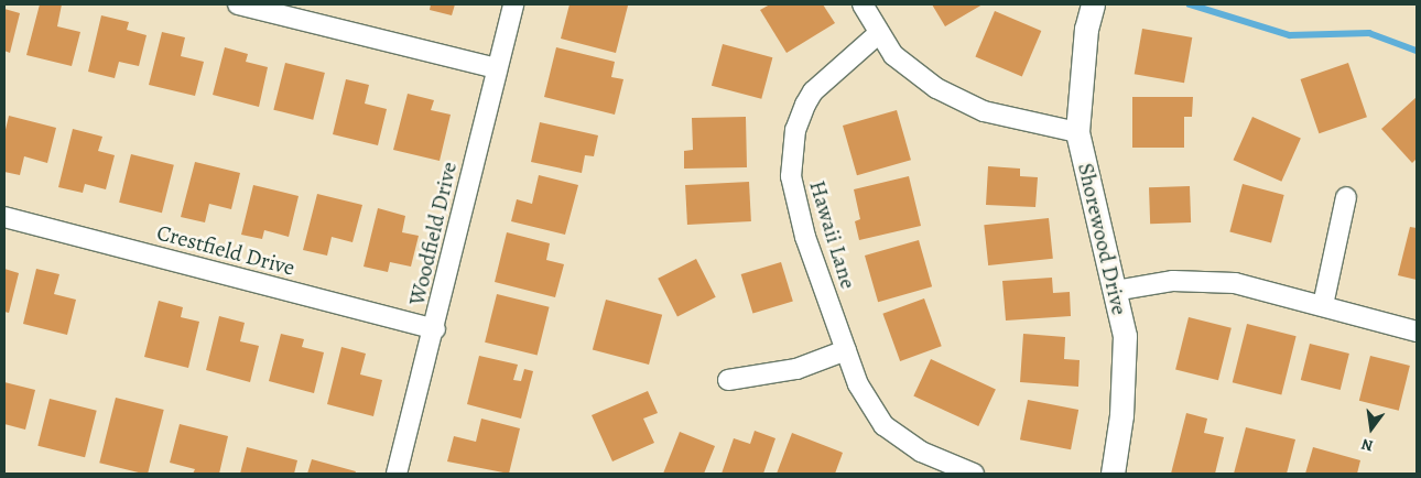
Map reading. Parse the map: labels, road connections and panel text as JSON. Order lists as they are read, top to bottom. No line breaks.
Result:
{"streets":{"street":["Woodfield Drive","Hawaii Lane","Shorewood Drive","Crestfield Drive"]},"crossings":[["Woodfield Drive","Crestfield Drive"]],"north":"bottom"}
